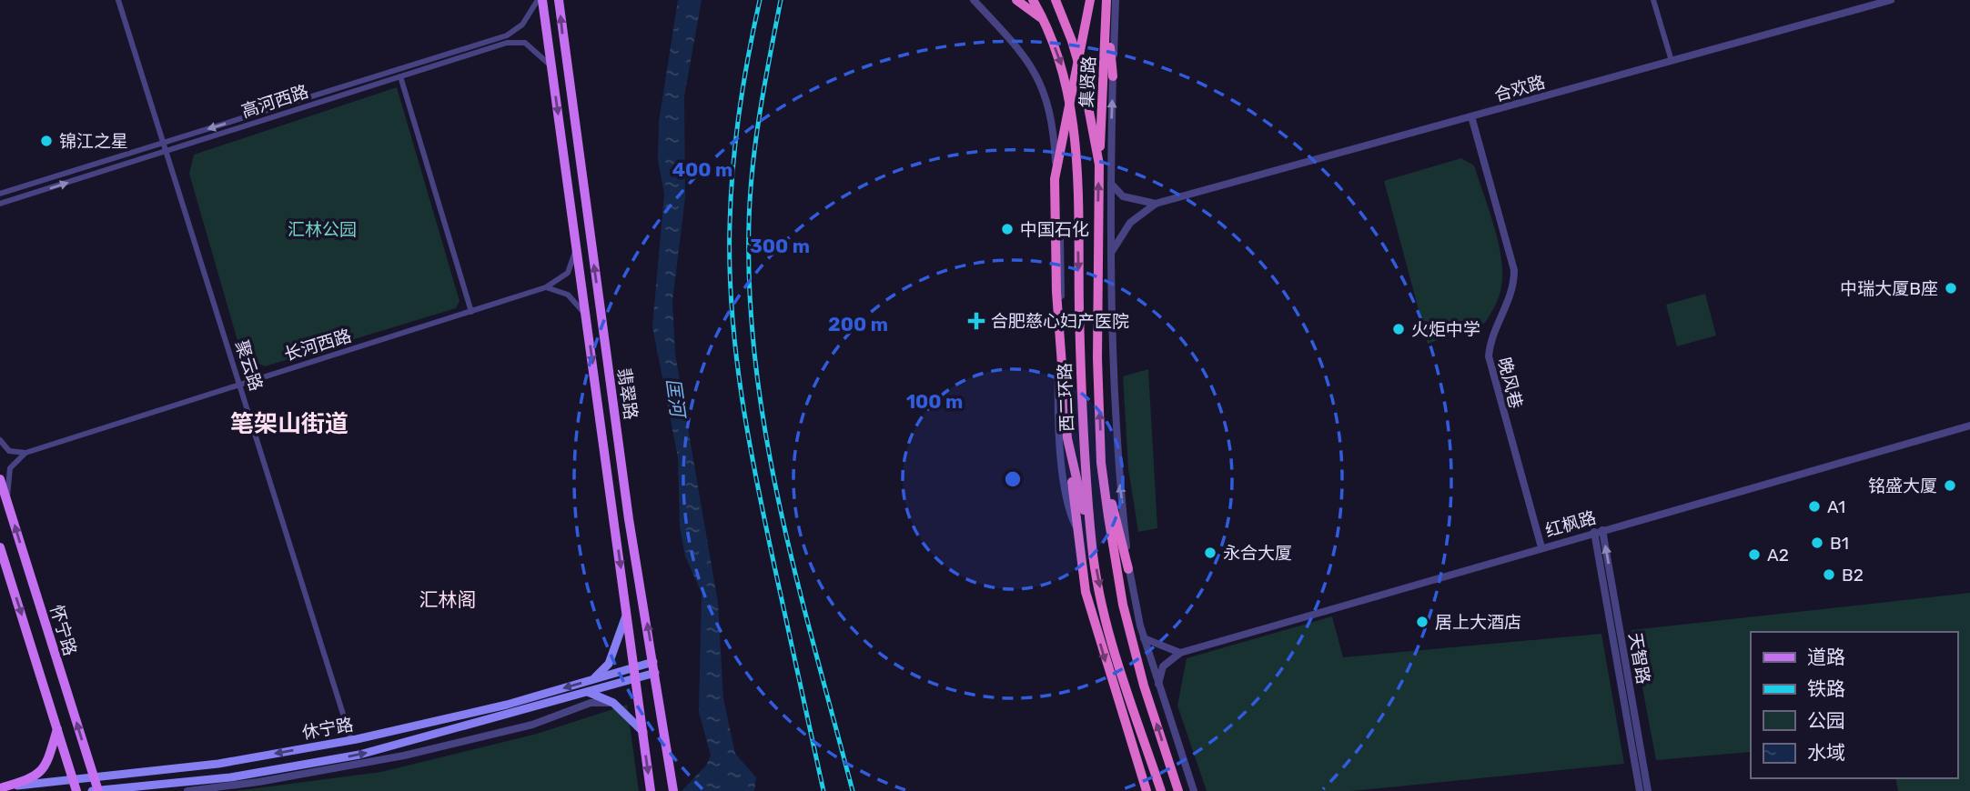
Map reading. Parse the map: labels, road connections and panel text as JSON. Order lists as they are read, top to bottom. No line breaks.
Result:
{"streets":{"highway":["集贤路","西二环路"],"main road":["翡翠路","怀宁路","休宁路"],"street":["合欢路","高河西路","长河西路","聚云路","晚风巷","红枫路","天智路"]},"crossings":[["集贤路","西二环路"],["合欢路","晚风巷"],["高河西路","聚云路"],["高河西路","翡翠路"],["长河西路","聚云路"],["聚云路","休宁路"],["晚风巷","红枫路"],["翡翠路","休宁路"],["红枫路","天智路"],["怀宁路","休宁路"]],"districts":["笔架山街道","汇林阁"],"water":["匡河"],"parks":["汇林公园"],"places":{"other":["锦江之星","中国石化","中瑞大厦B座","火炬中学","铭盛大厦","A1","B1","永合大厦","A2","B2","居上大酒店"],"health":["合肥慈心妇产医院"]},"legend":["道路","铁路","公园","水域"],"rings":["400 m","300 m","200 m","100 m"]}
